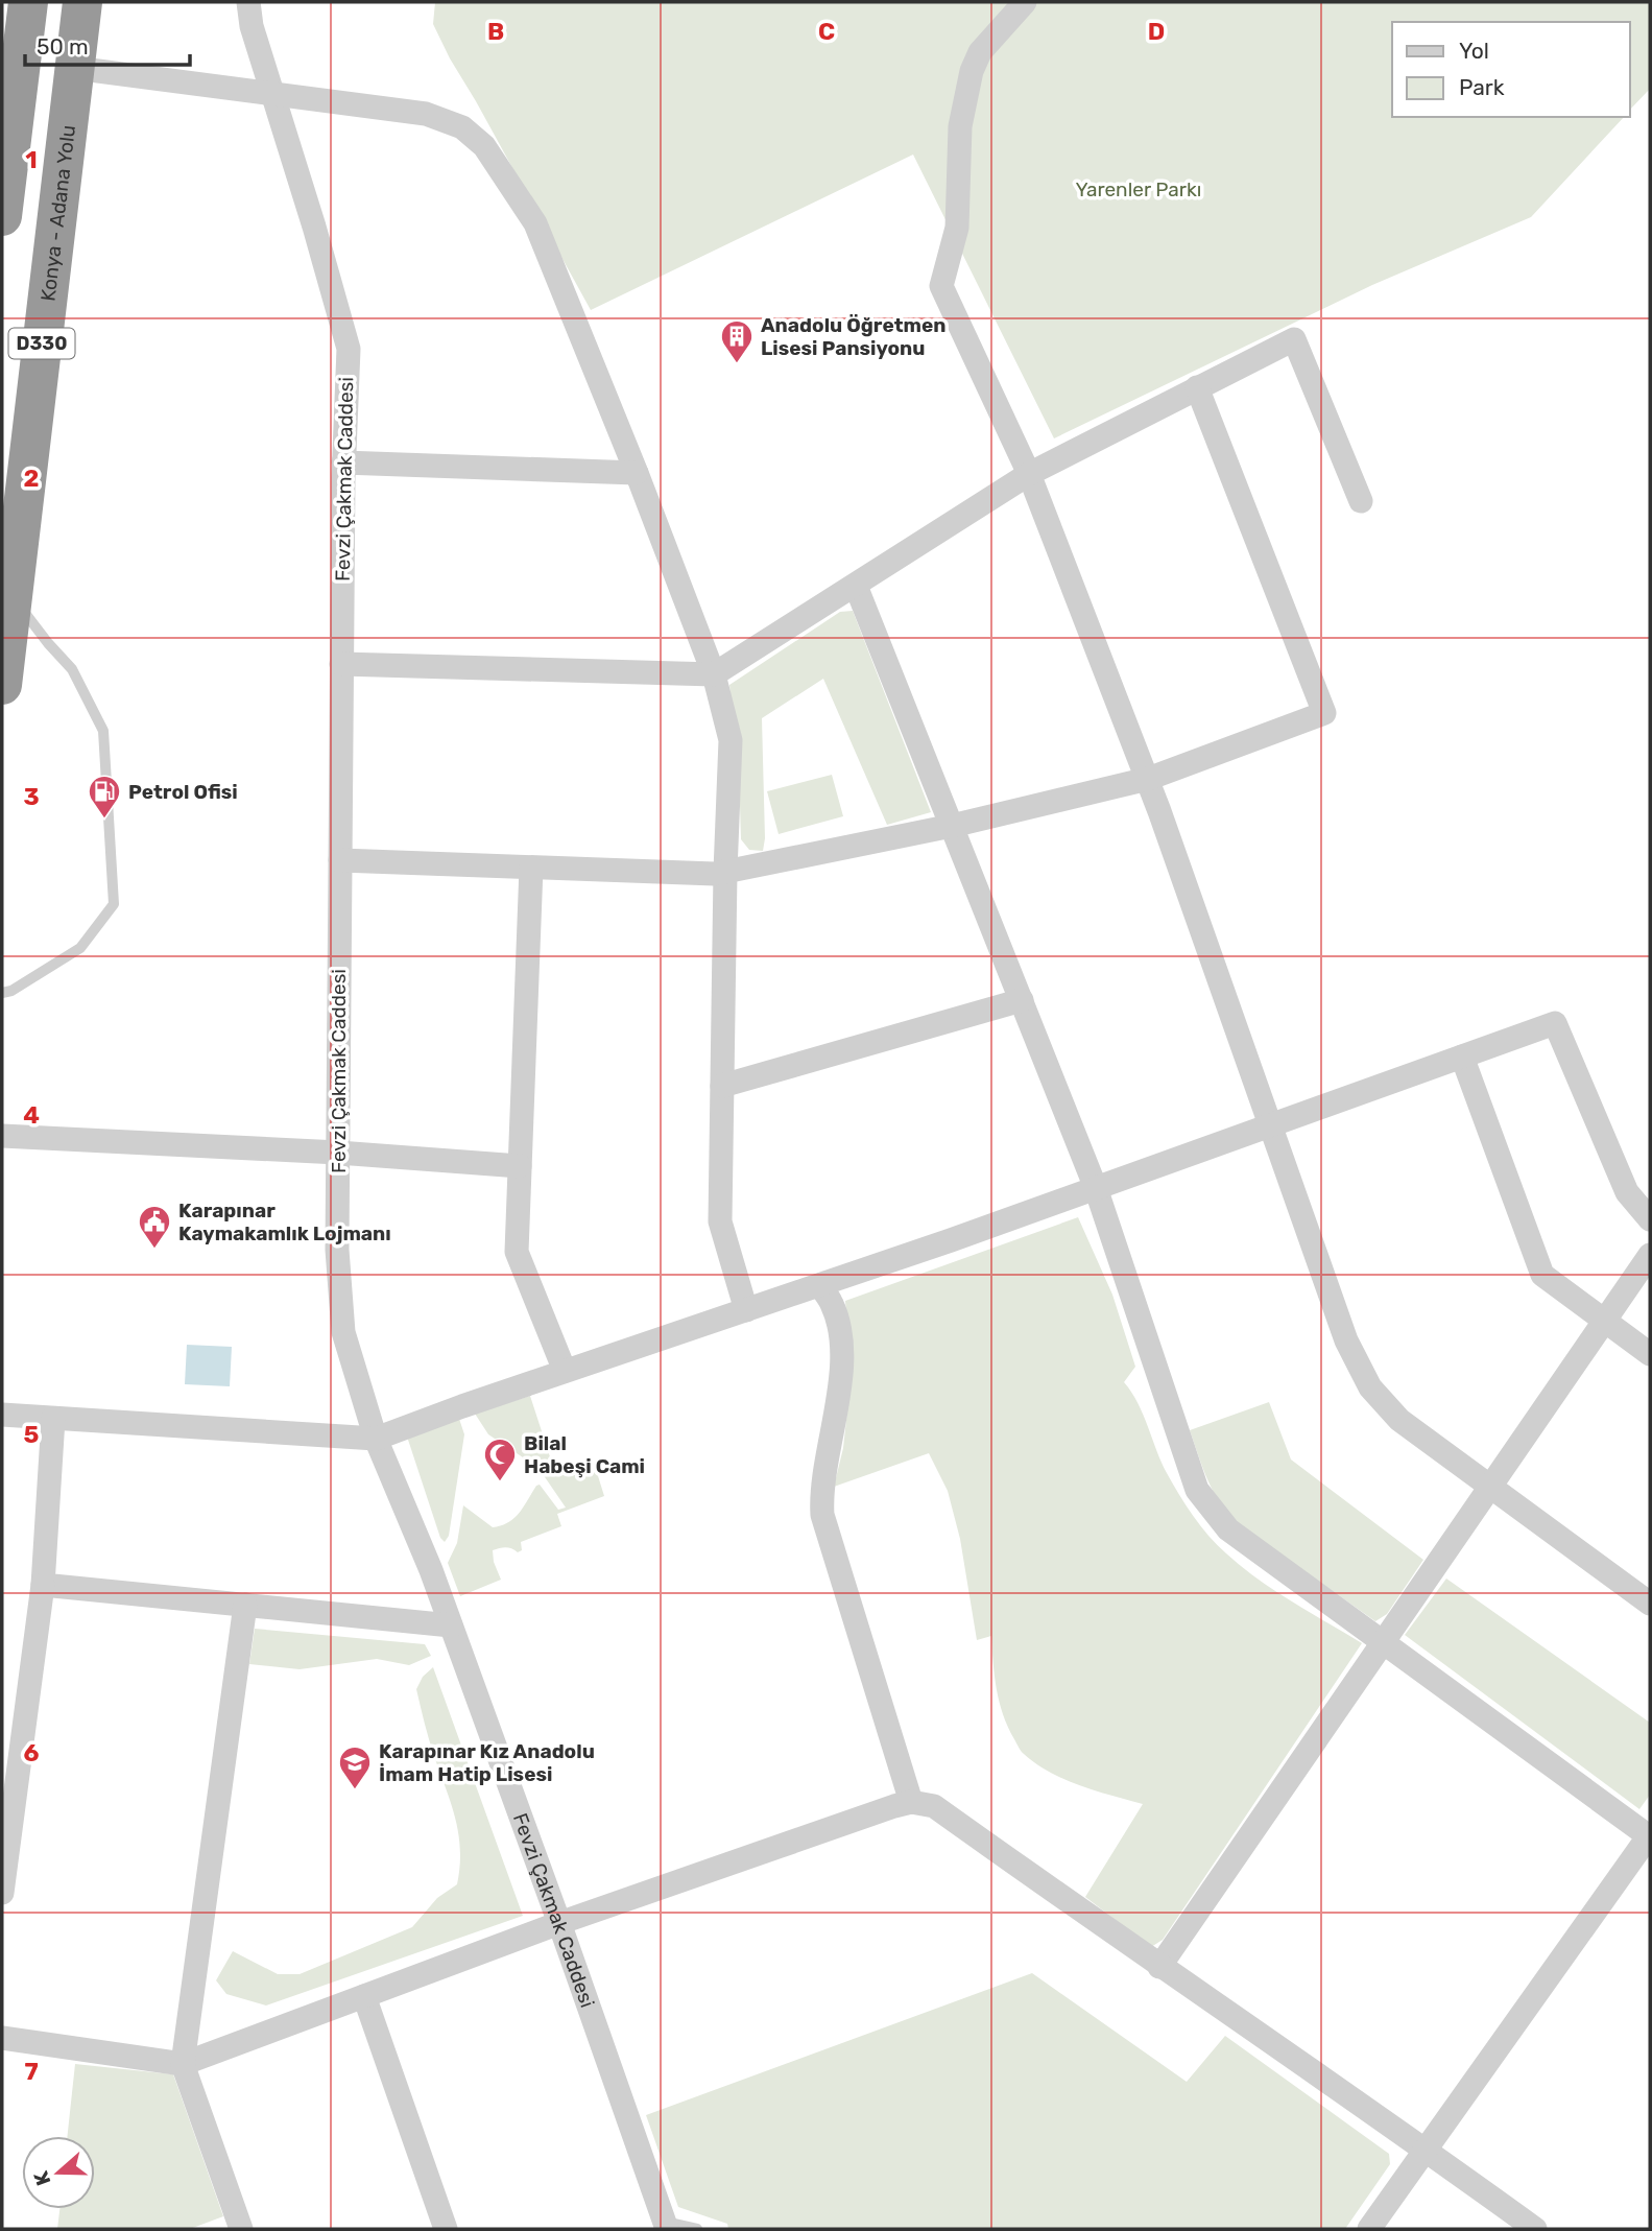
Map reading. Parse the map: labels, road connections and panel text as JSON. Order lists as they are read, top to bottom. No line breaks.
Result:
{"streets":{"highway":["Konya - Adana Yolu","D330"],"street":["Fevzi Çakmak Caddesi"]},"parks":["Yarenler Parkı"],"places":{"building":["Anadolu Öğretmen Lisesi Pansiyonu"],"fuel station":["Petrol Ofisi"],"public building":["Karapınar Kaymakamlık Lojmanı"],"mosque":["Bilal Habeşi Cami"],"school or university":["Karapınar Kız Anadolu İmam Hatip Lisesi"]},"legend":["Yol","Park"],"scale_bar":"50 m","north":"left","grid":{"columns":["B","C","D"],"rows":["1","2","3","4","5","6","7"]}}
